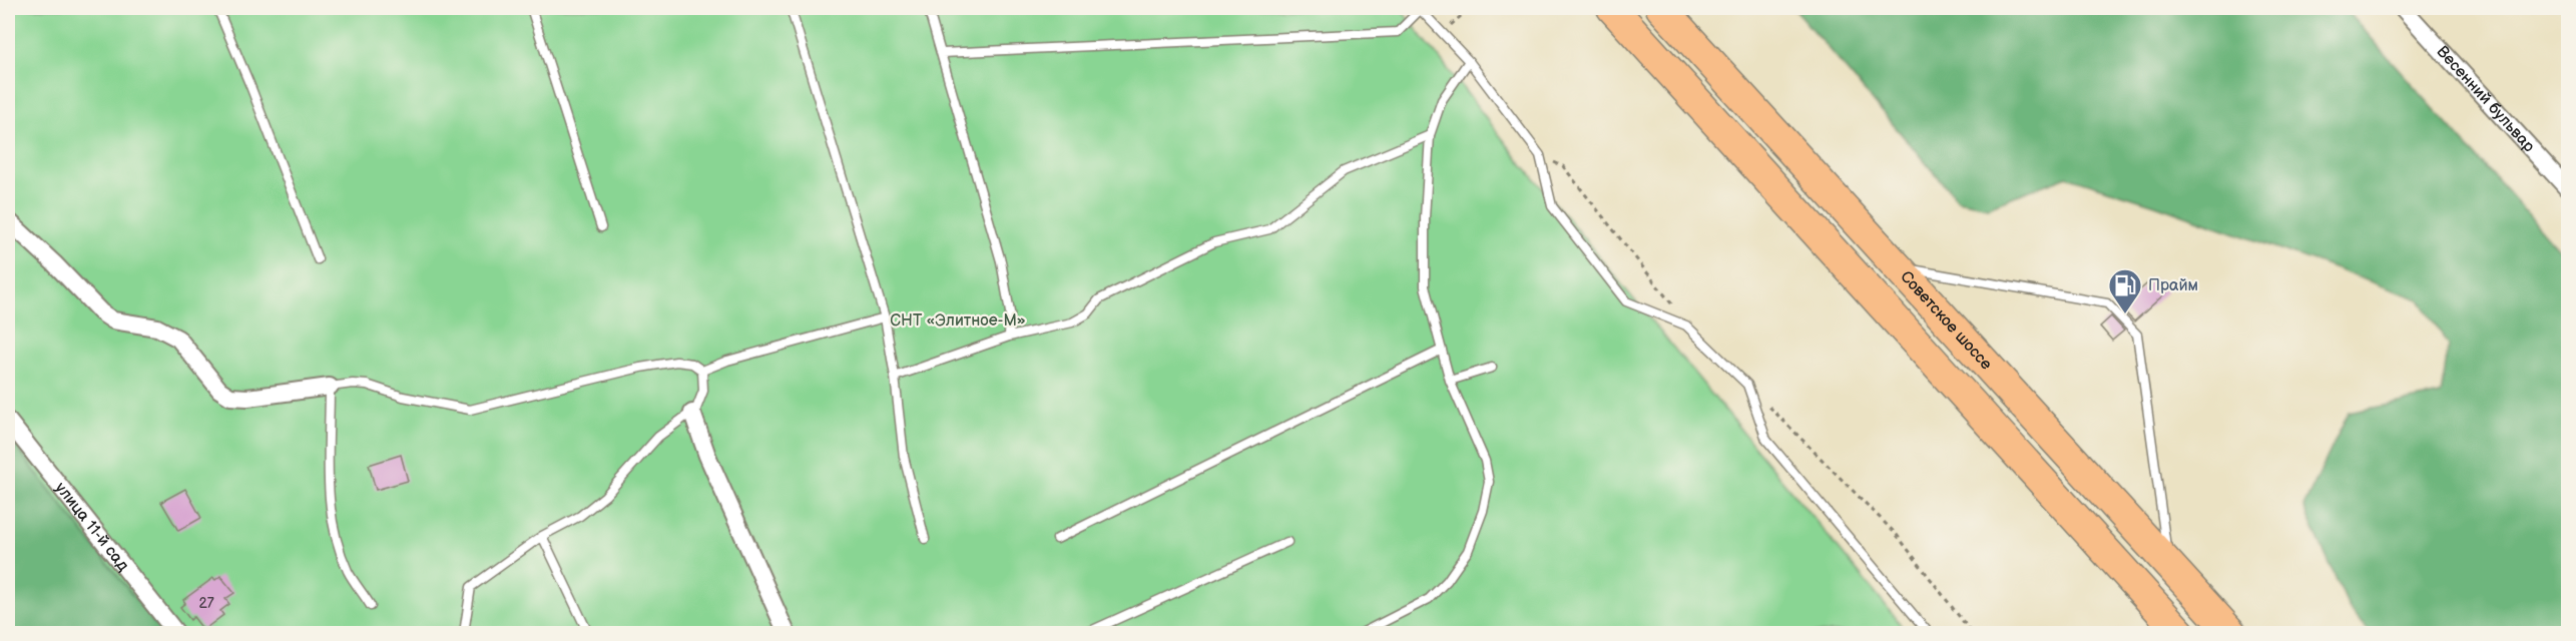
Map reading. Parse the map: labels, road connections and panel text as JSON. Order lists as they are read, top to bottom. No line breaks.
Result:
{"streets":{"highway":["Советское шоссе"],"street":["Весенний бульвар","улица 11-й сад"]},"parks":["СНТ «Элитное-М»"],"places":{"fuel station":["Прайм"]},"house_numbers":["27"]}
